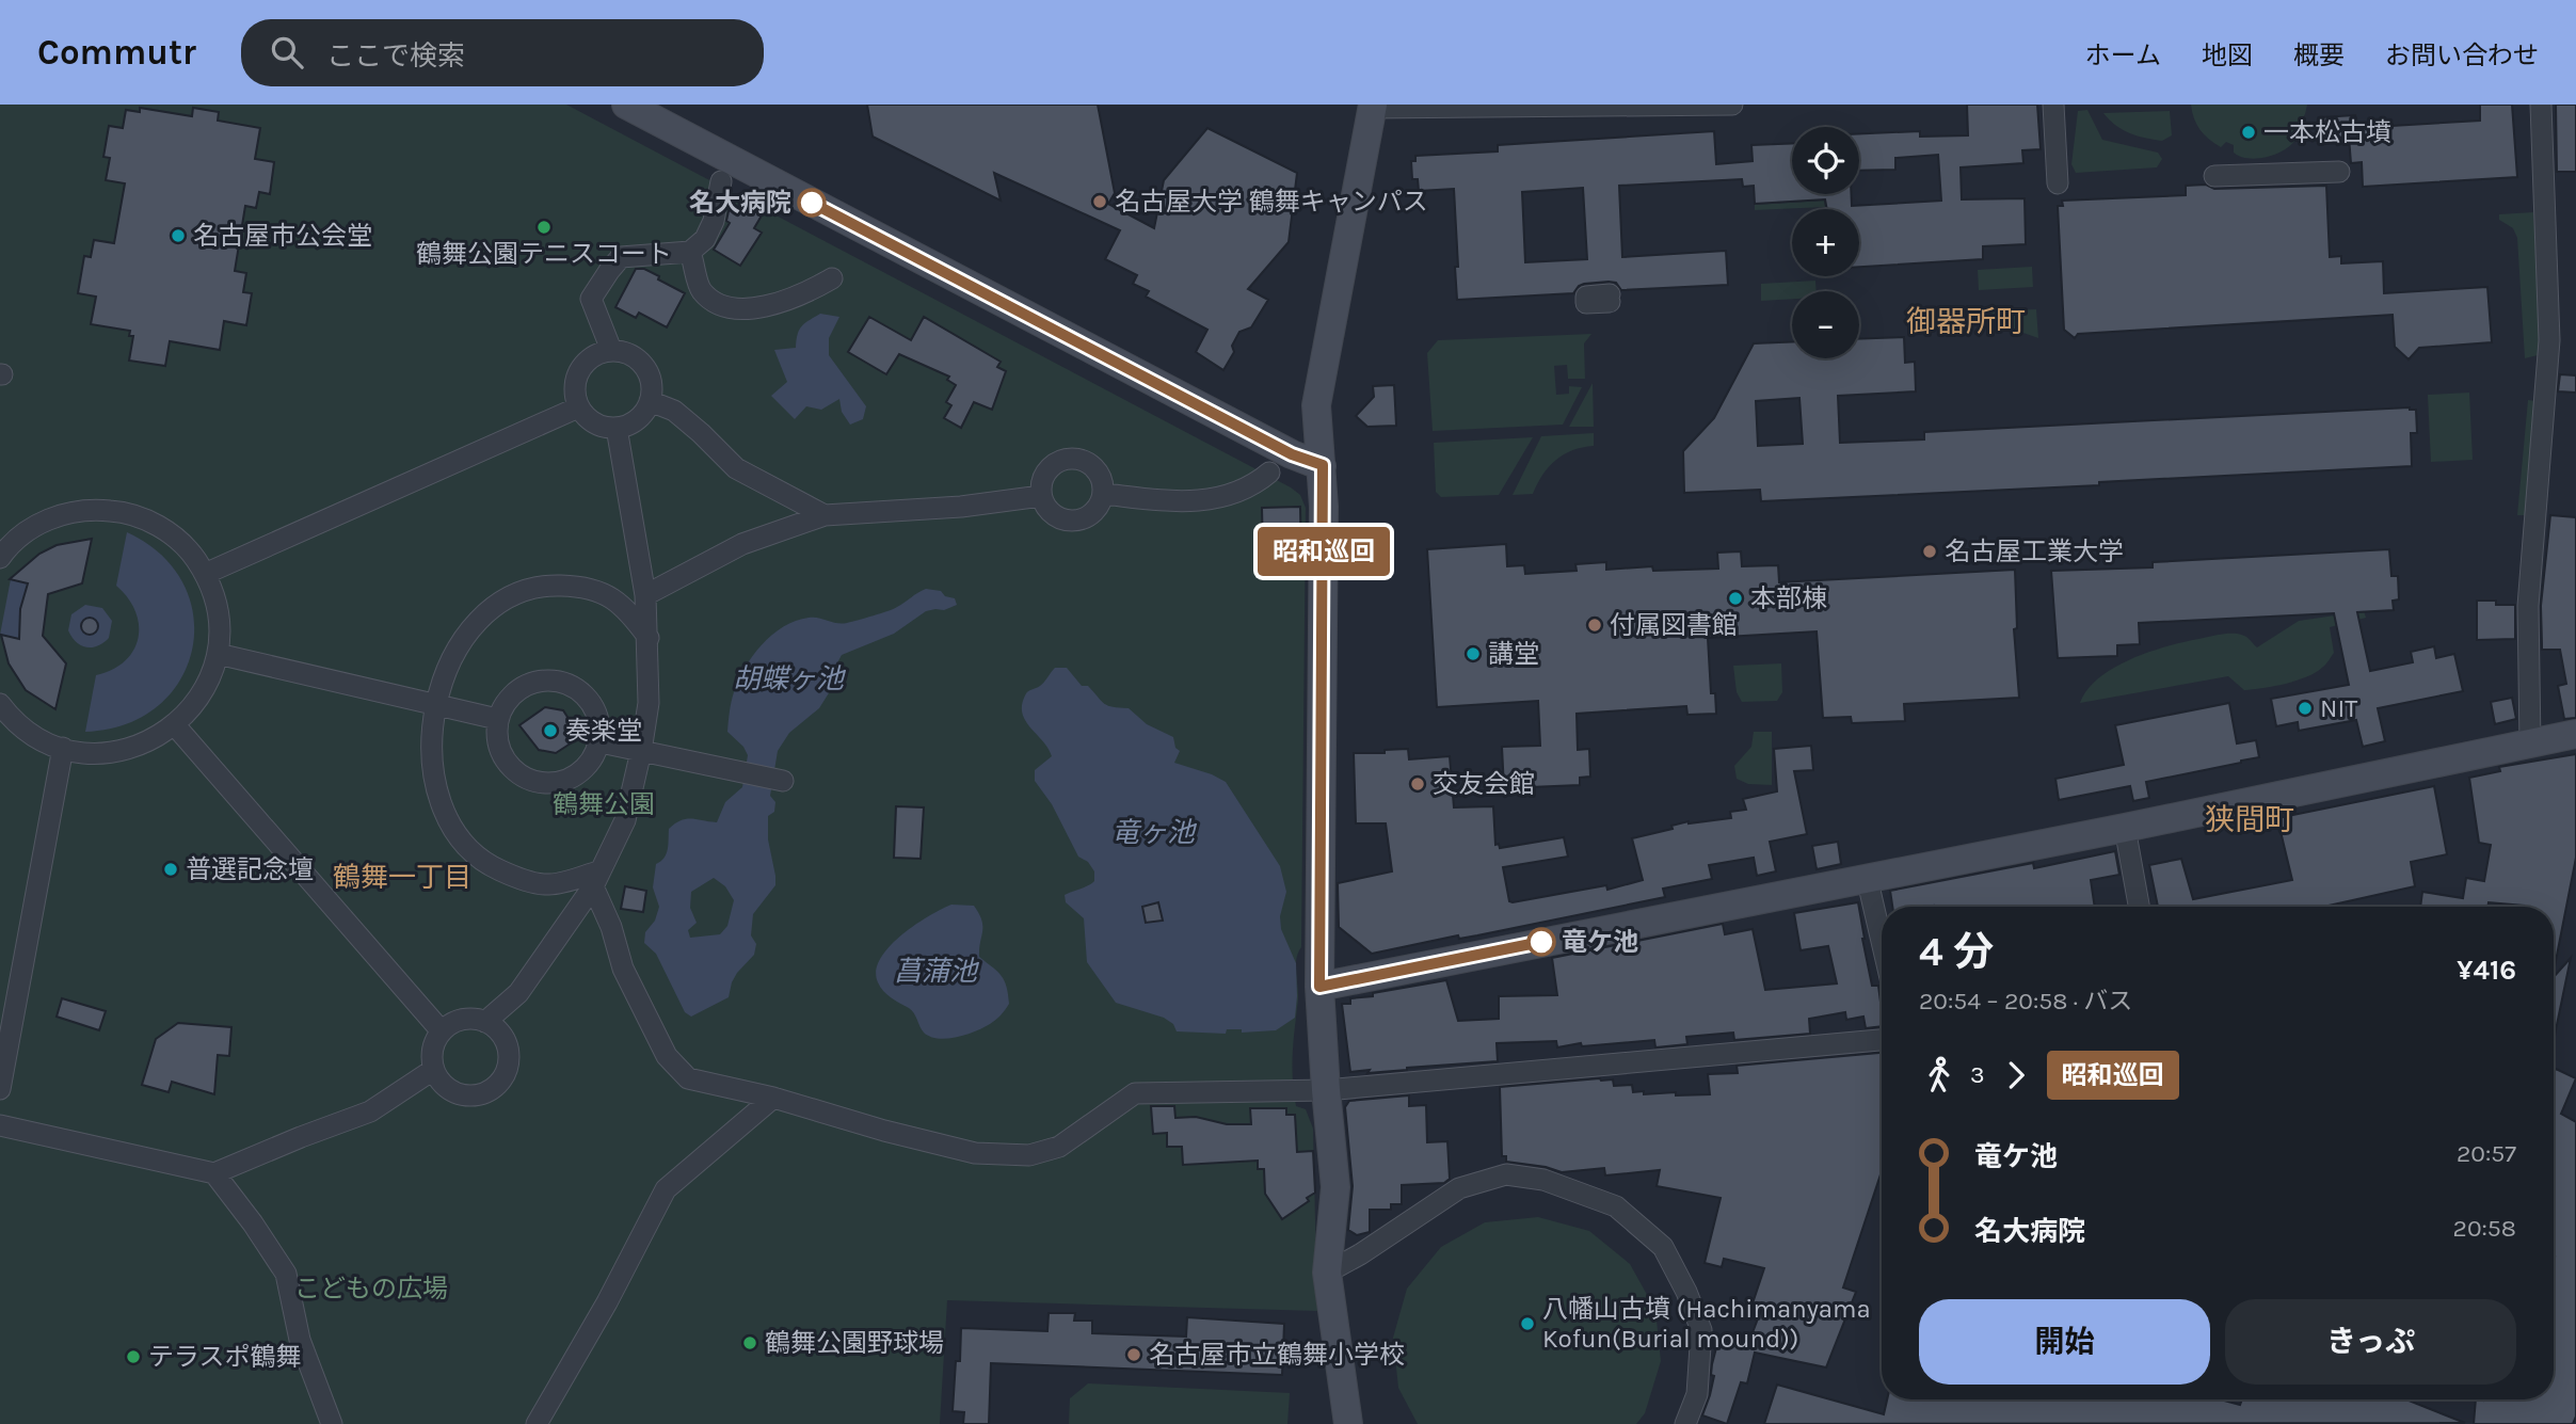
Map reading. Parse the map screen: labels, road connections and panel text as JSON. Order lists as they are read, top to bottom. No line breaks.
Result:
{"districts":["御器所町","狭間町","鶴舞一丁目"],"water":["胡蝶ヶ池","竜ヶ池","菖蒲池"],"parks":["鶴舞公園","こどもの広場"],"places":["一本松古墳","名古屋大学 鶴舞キャンパス","名大病院","鶴舞公園テニスコート","名古屋市公会堂","名古屋工業大学","本部棟","付属図書館","講堂","NIT","奏楽堂","交友会館","普選記念壇","竜ケ池","八幡山古墳 (Hachimanyama Kofun(Burial mound))","鶴舞公園野球場","名古屋市立鶴舞小学校","テラスポ鶴舞"],"lines":["bus line 昭和巡回"],"page":{"header":"Commutr","search":"ここで検索","nav":["ホーム","地図","概要","お問い合わせ"],"on_map":"昭和巡回","map_buttons":["+","−"],"heading":["4 分","20:54 – 20:58 · バス","¥416"],"legs":["3","昭和巡回"],"list":[{"name":"竜ケ池","value":"20:57"},{"name":"名大病院","value":"20:58"}],"buttons":["開始","きっぷ"]}}
